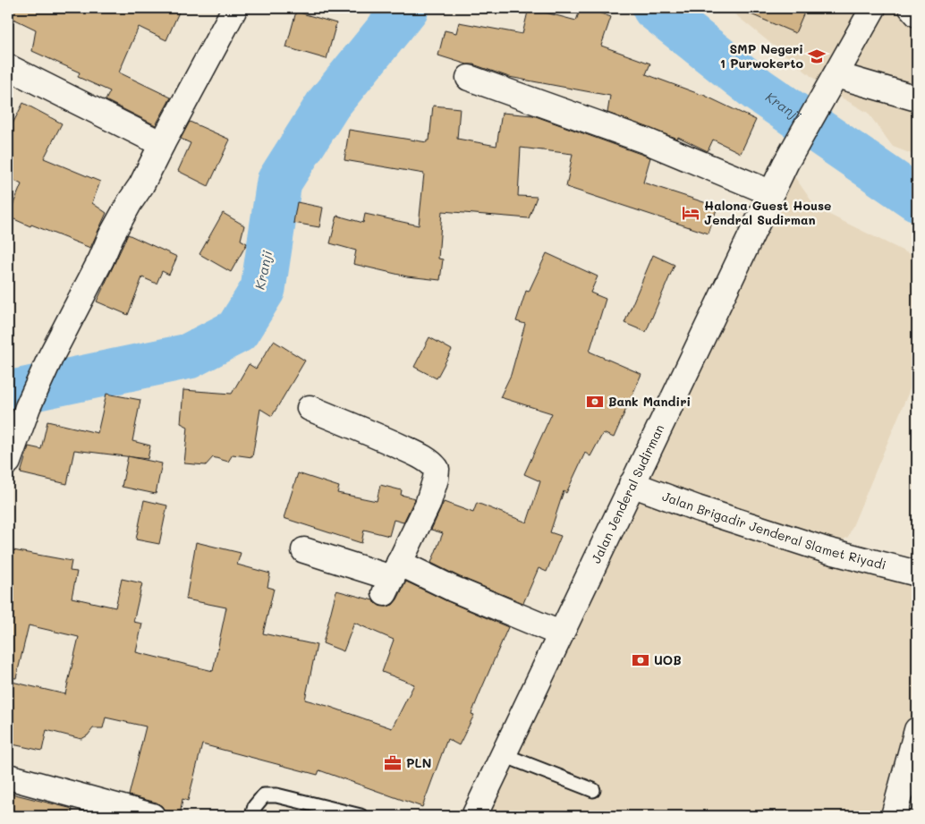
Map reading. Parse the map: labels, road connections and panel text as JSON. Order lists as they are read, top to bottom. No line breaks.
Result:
{"streets":{"street":["Jalan Jenderal Sudirman","Jalan Brigadir Jenderal Slamet Riyadi"]},"crossings":[["Jalan Jenderal Sudirman","Jalan Brigadir Jenderal Slamet Riyadi"]],"water":["Kranji"],"places":{"school or university":["SMP Negeri 1 Purwokerto"],"hotel":["Halona Guest House Jendral Sudirman"],"bank":["Bank Mandiri","UOB"],"office":["PLN"]}}
